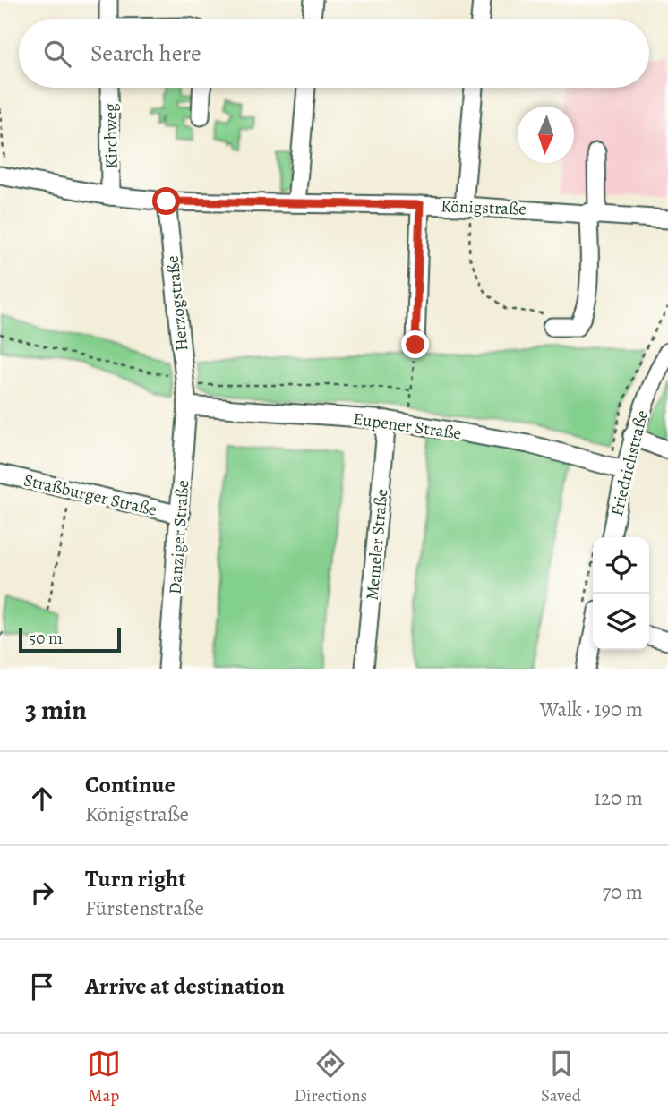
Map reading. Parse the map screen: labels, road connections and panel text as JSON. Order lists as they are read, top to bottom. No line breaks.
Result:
{"streets":{"street":["Kirchweg","Königstraße","Herzogstraße","Eupener Straße","Friedrichstraße","Straßburger Straße","Danziger Straße","Memeler Straße"]},"crossings":[["Kirchweg","Königstraße"],["Königstraße","Herzogstraße"],["Herzogstraße","Eupener Straße"],["Herzogstraße","Danziger Straße"],["Eupener Straße","Friedrichstraße"],["Eupener Straße","Danziger Straße"],["Eupener Straße","Memeler Straße"],["Straßburger Straße","Danziger Straße"]],"scale_bar":"50 m","north":"bottom","page":{"search":"Search here","scale":"50 m","heading":["3 min","Walk · 190 m"],"list":[["Continue","Königstraße","120 m"],["Turn right","Fürstenstraße","70 m"],"Arrive at destination"],"nav":["Map","Directions","Saved"]}}
